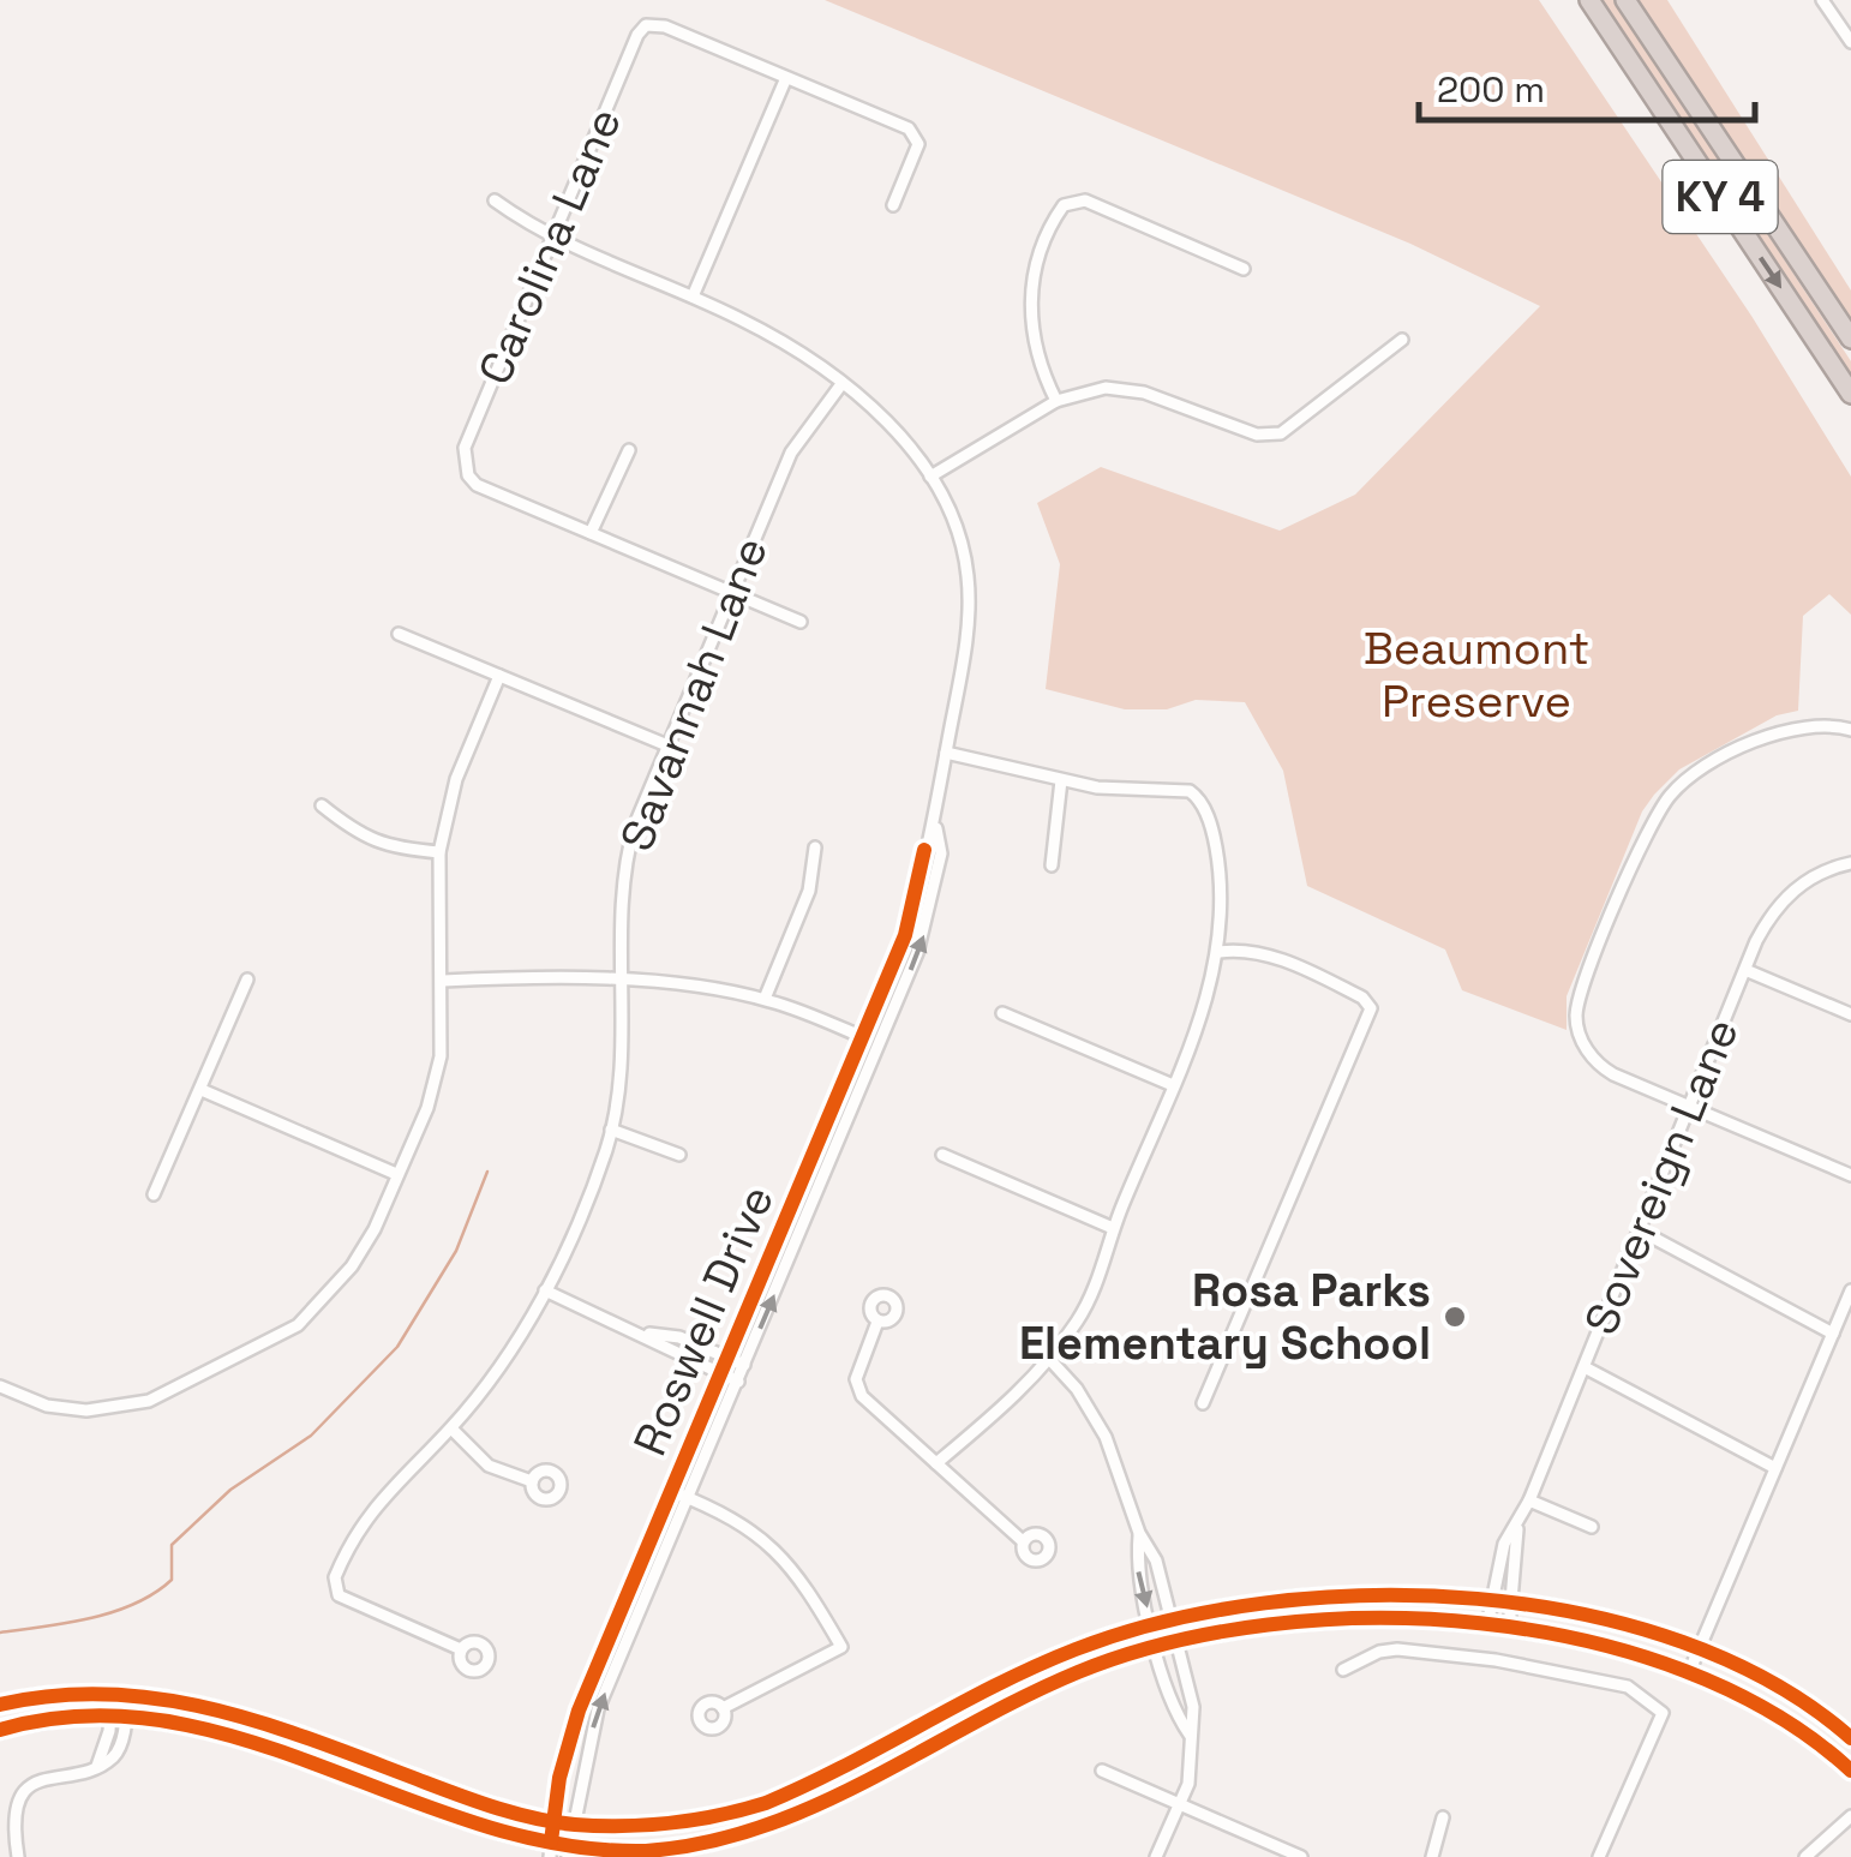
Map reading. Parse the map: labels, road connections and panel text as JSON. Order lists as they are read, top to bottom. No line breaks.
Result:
{"streets":{"highway":["KY 4"],"street":["Carolina Lane","Savannah Lane","Sovereign Lane","Roswell Drive"]},"crossings":[["Carolina Lane","Savannah Lane"],["Carolina Lane","Roswell Drive"],["Savannah Lane","Roswell Drive"]],"parks":["Beaumont Preserve"],"places":["Rosa Parks Elementary School"],"scale_bar":"200 m"}
